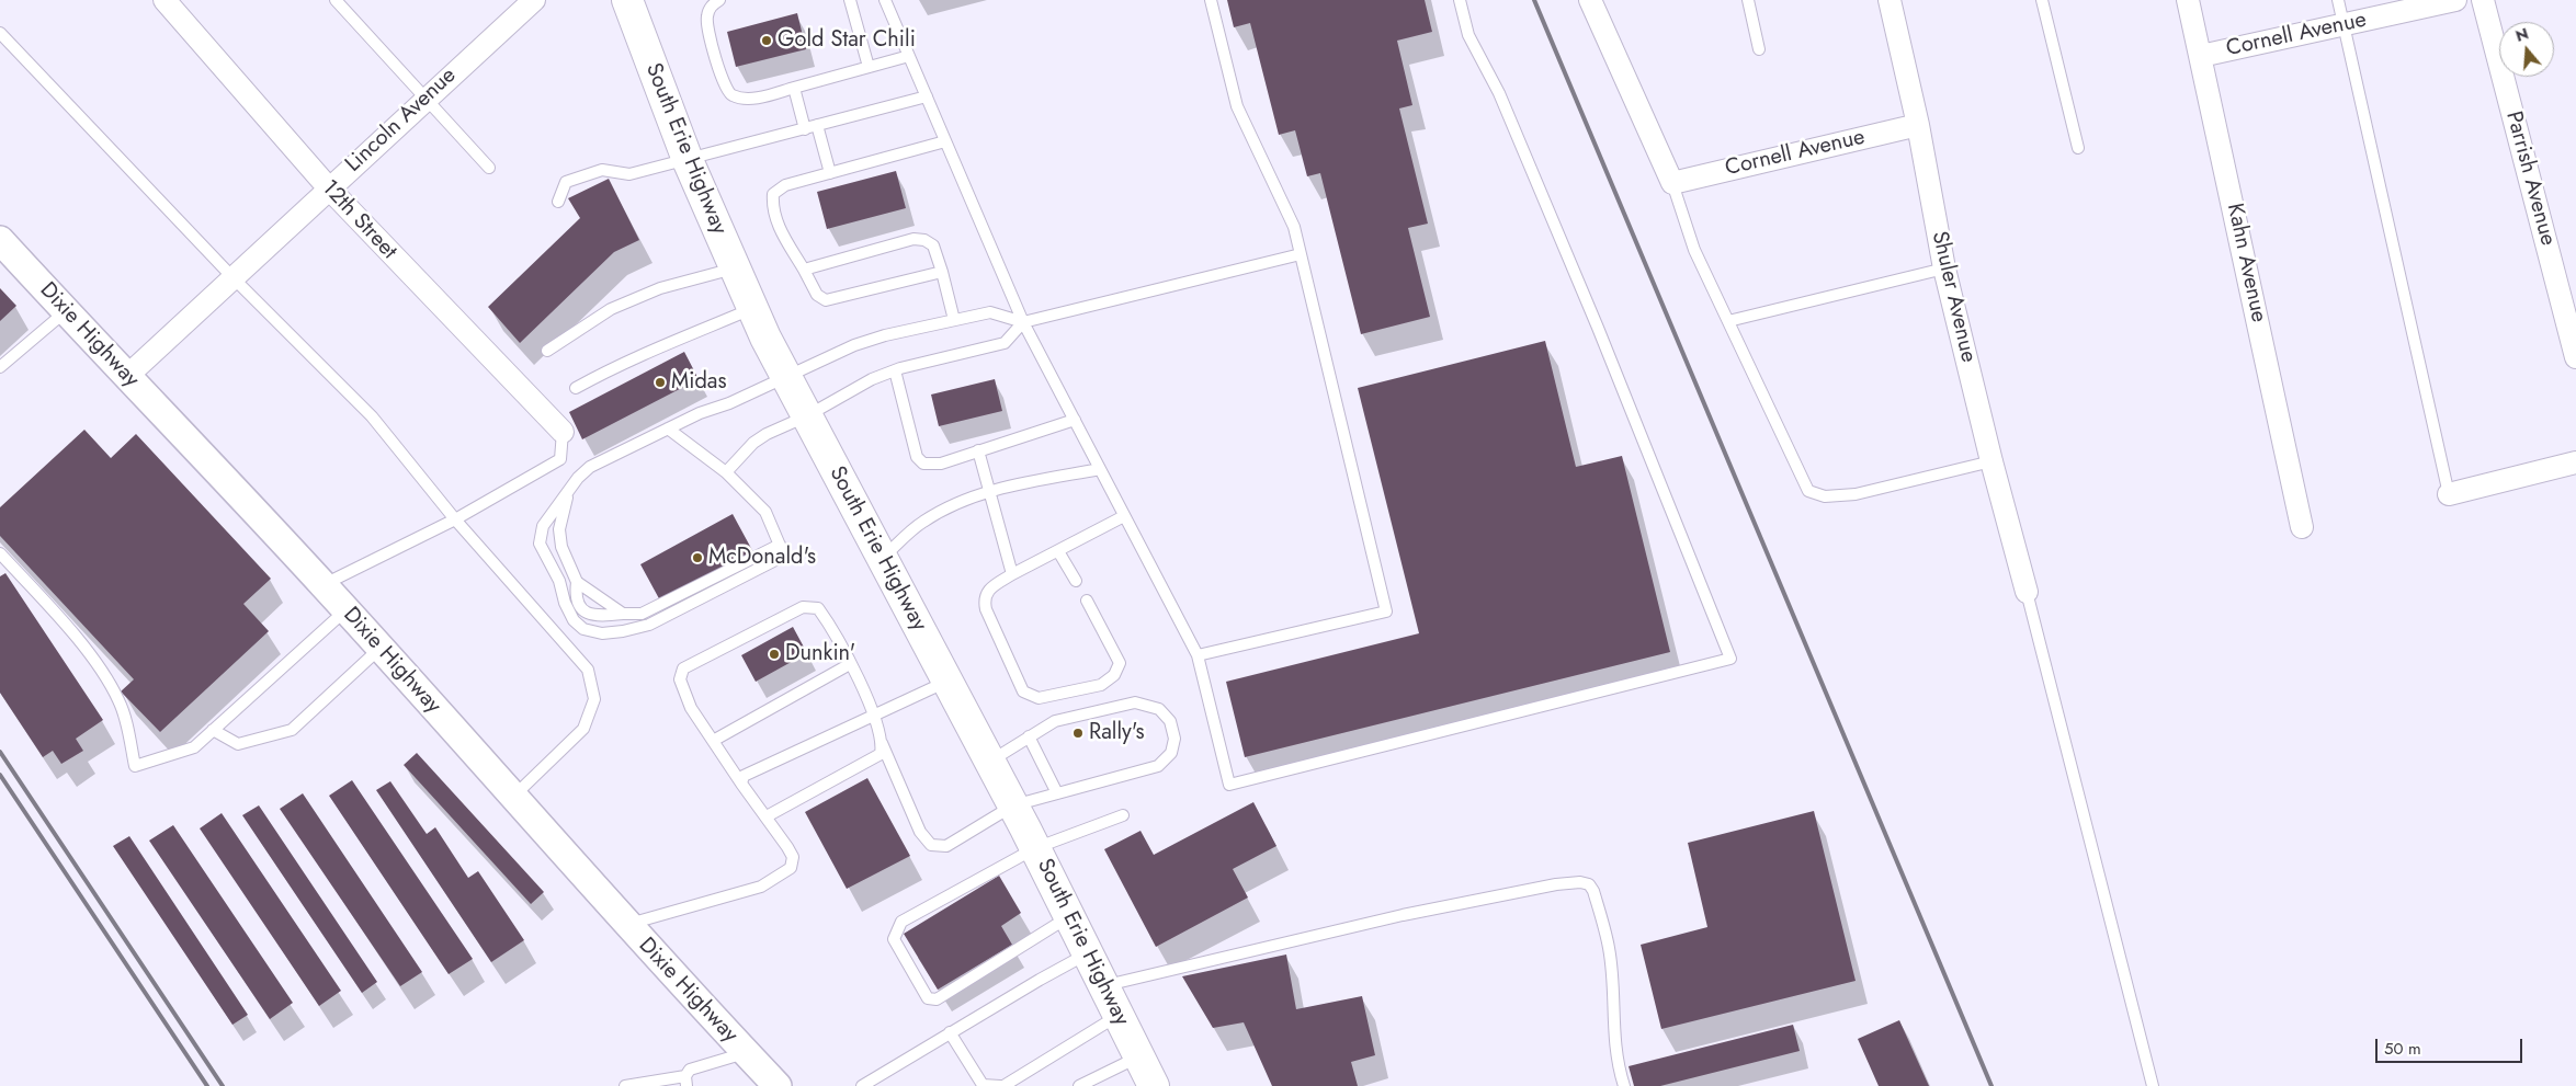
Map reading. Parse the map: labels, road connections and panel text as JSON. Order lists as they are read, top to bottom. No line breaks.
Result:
{"streets":{"main road":["South Erie Highway"],"street":["Cornell Avenue","Lincoln Avenue","Parrish Avenue","12th Street","Kahn Avenue","Shuler Avenue","Dixie Highway"]},"crossings":[["Cornell Avenue","Kahn Avenue"],["Cornell Avenue","Shuler Avenue"],["Lincoln Avenue","12th Street"],["Lincoln Avenue","Dixie Highway"]],"places":["Gold Star Chili","Midas","McDonald's","Dunkin'","Rally's"],"scale_bar":"50 m","north":"top"}
